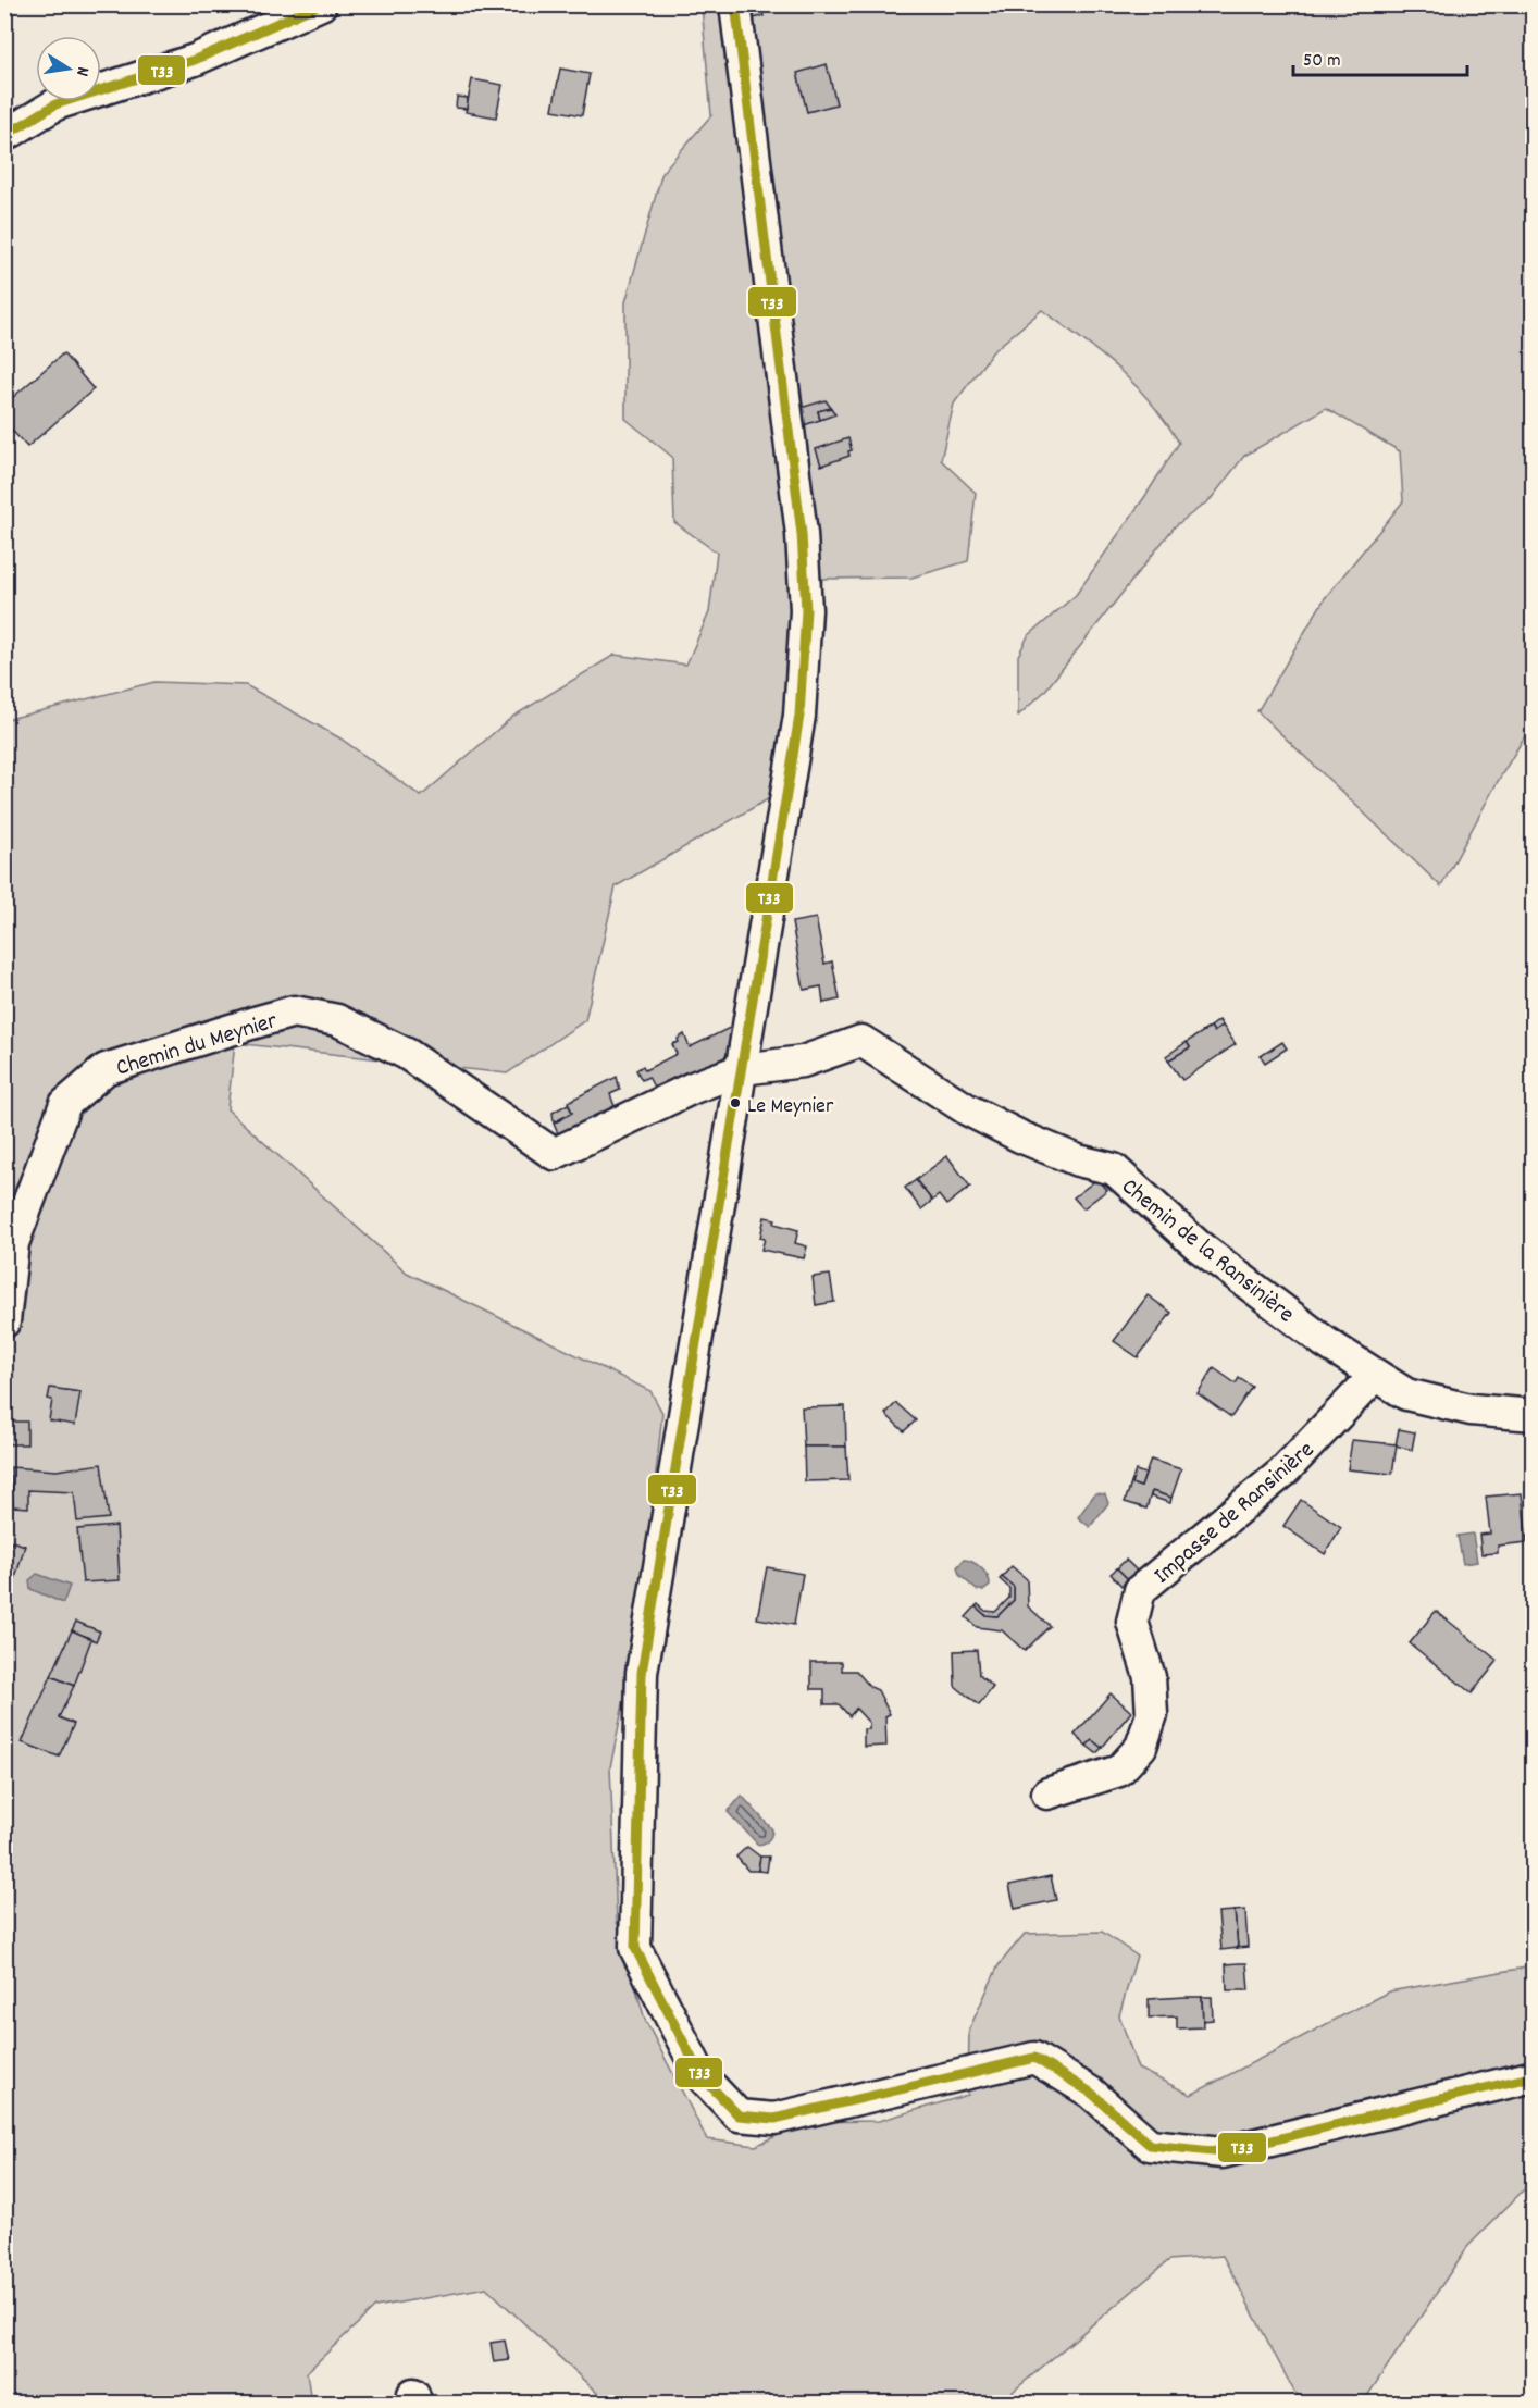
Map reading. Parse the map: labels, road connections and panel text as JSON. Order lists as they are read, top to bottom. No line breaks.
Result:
{"streets":{"street":["Chemin du Meynier","Chemin de la Ransinière","Impasse de Ransinière"]},"crossings":[["Chemin du Meynier","Chemin de la Ransinière"],["Chemin de la Ransinière","Impasse de Ransinière"]],"places":["Le Meynier"],"lines":["transit line T33"],"scale_bar":"50 m","north":"right"}
